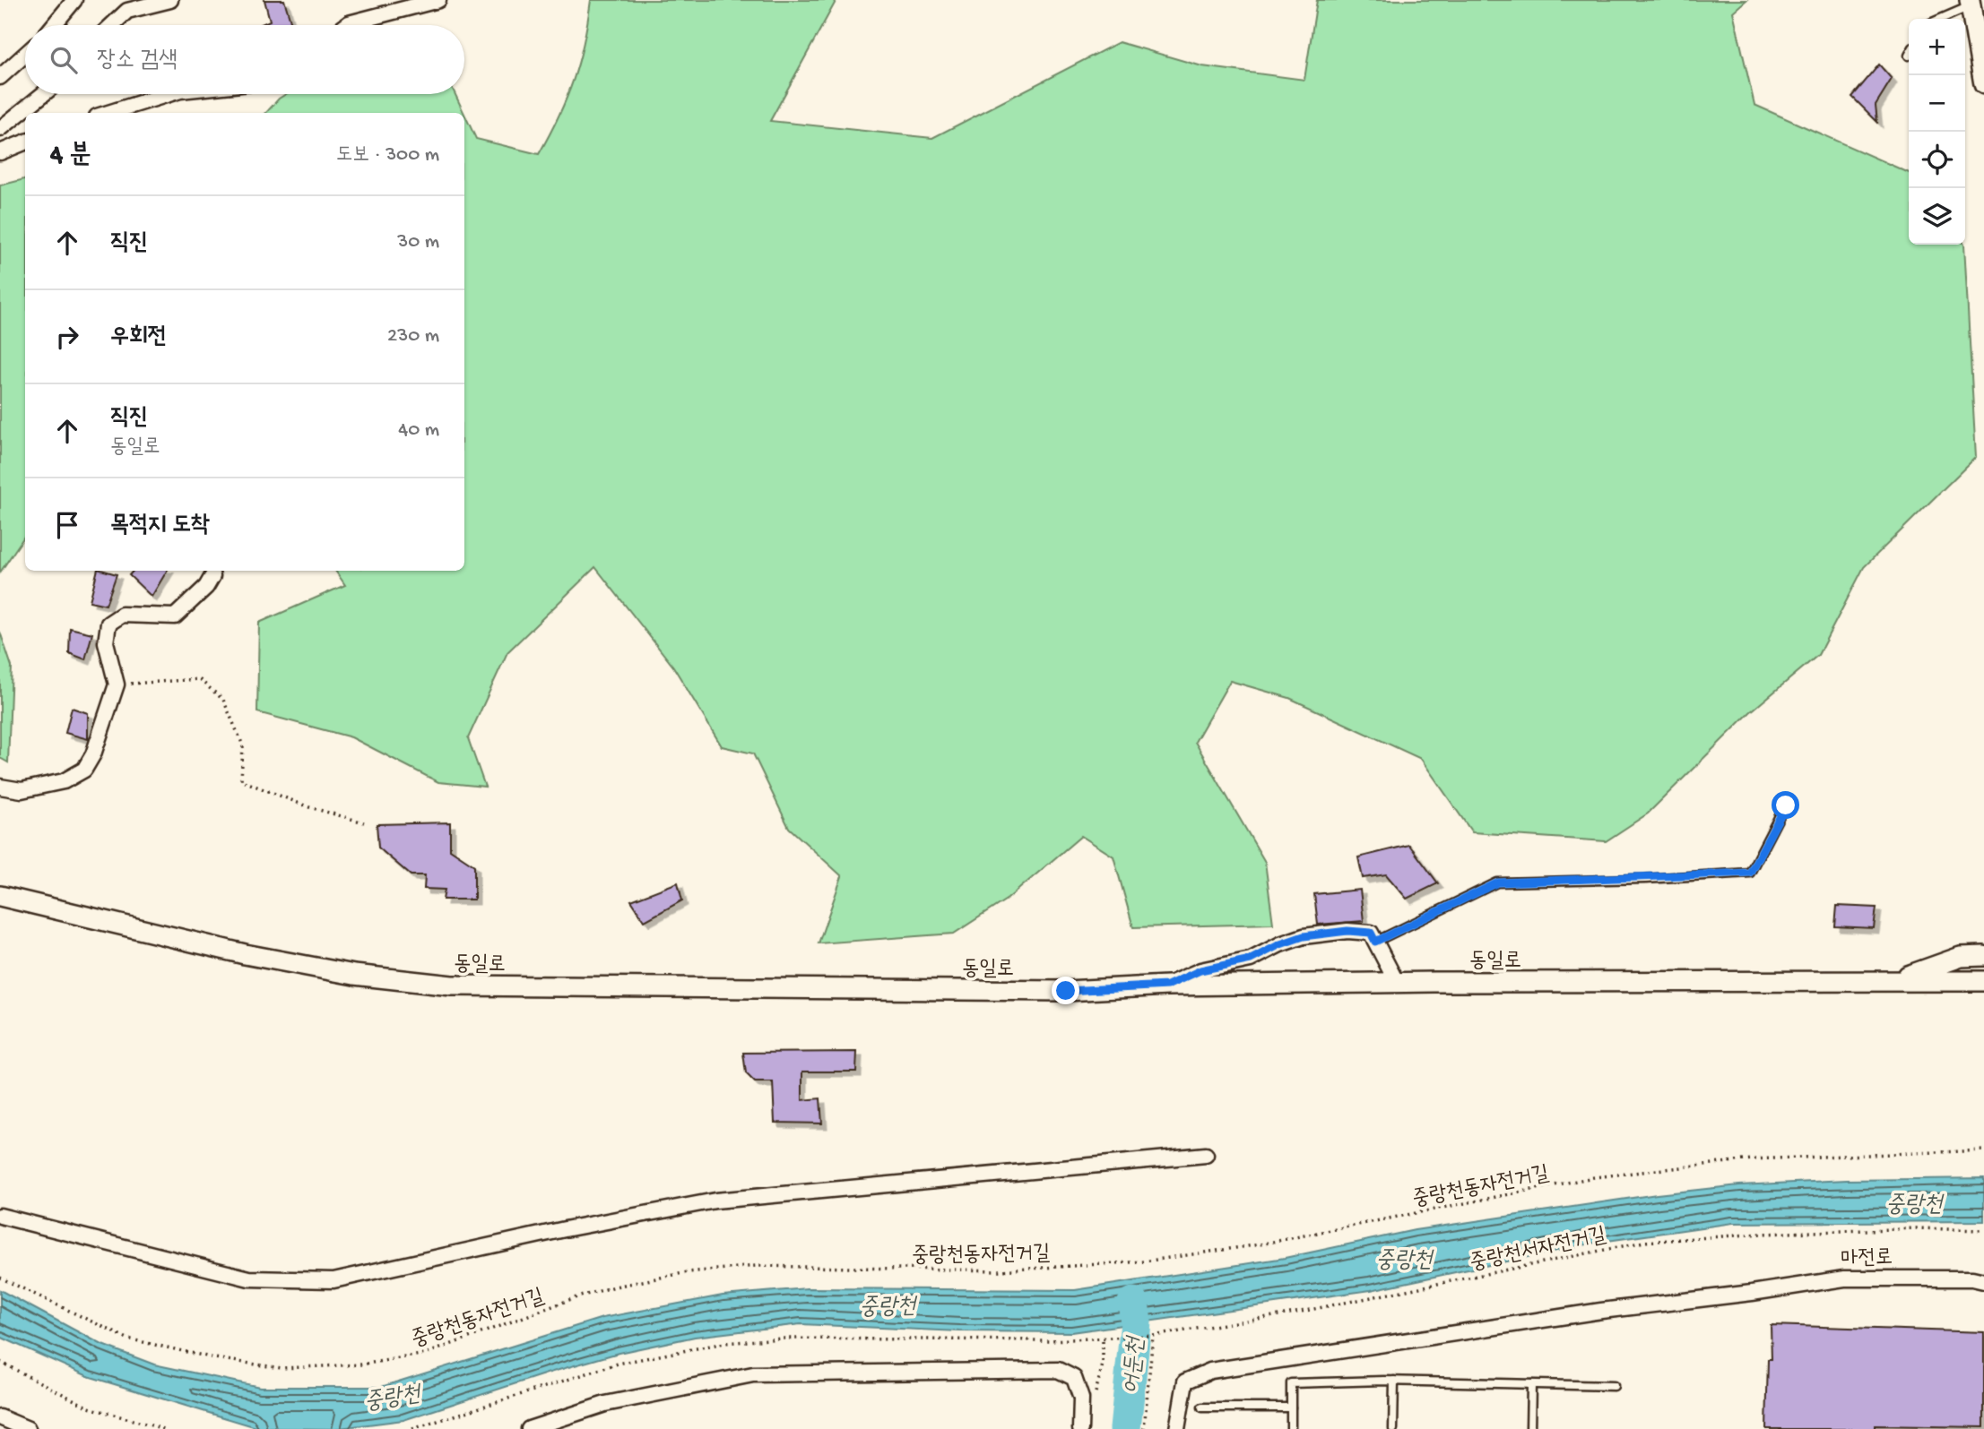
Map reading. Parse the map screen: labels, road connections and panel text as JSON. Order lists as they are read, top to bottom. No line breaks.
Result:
{"streets":{"street":["동일로","마전로"],"path":["중랑천동자전거길","중랑천서자전거길"]},"water":["중랑천","어둔천"],"page":{"map_buttons":["+","−"],"search":"장소 검색","heading":["4 분","도보 · 300 m"],"list":[["직진","30 m"],["우회전","230 m"],["직진","동일로","40 m"],"목적지 도착"]}}
